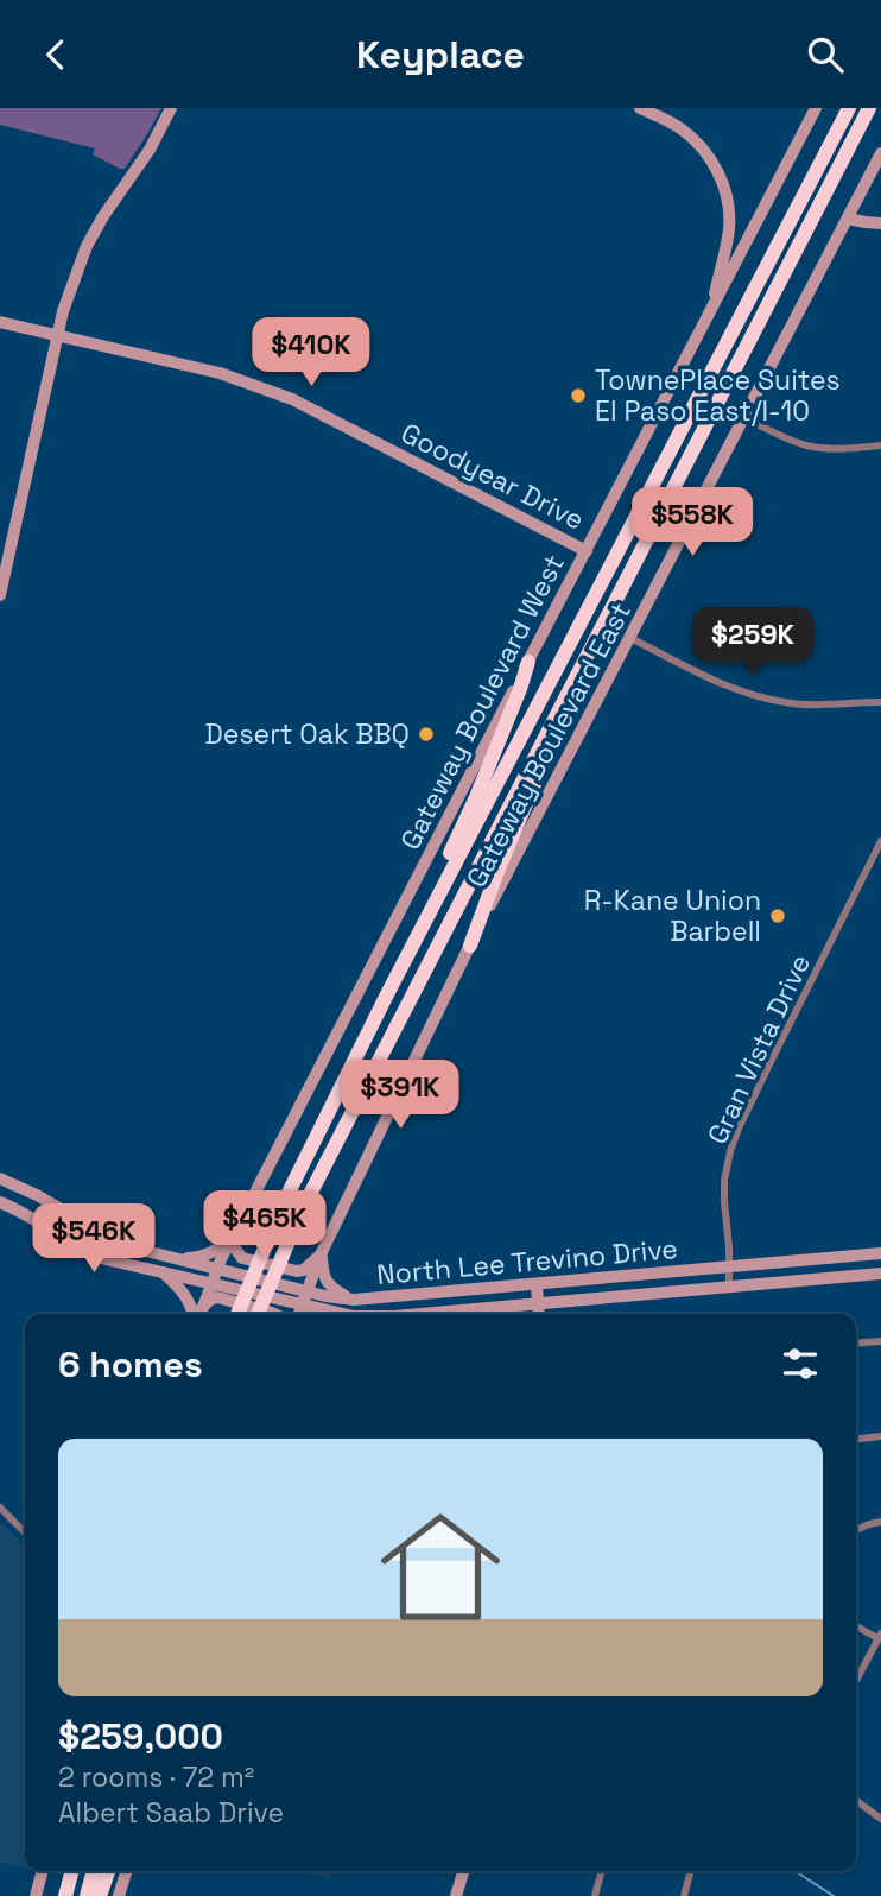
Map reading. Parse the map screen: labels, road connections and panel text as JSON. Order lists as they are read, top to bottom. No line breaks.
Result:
{"streets":{"main road":["Goodyear Drive","Gateway Boulevard West","Gateway Boulevard East","North Lee Trevino Drive"],"street":["Gran Vista Drive"]},"crossings":[["Goodyear Drive","Gateway Boulevard West"],["Gateway Boulevard West","North Lee Trevino Drive"],["Gateway Boulevard East","North Lee Trevino Drive"],["Gran Vista Drive","North Lee Trevino Drive"]],"places":["TownePlace Suites El Paso East/I-10","Desert Oak BBQ","R-Kane Union Barbell"],"page":{"header":"Keyplace","price":["$410K","$558K","$259K","$391K","$465K","$546K"],"heading":"6 homes","list":[{"name":"$259,000","note":"2 rooms · 72 m² · Albert Saab Drive"}]}}
